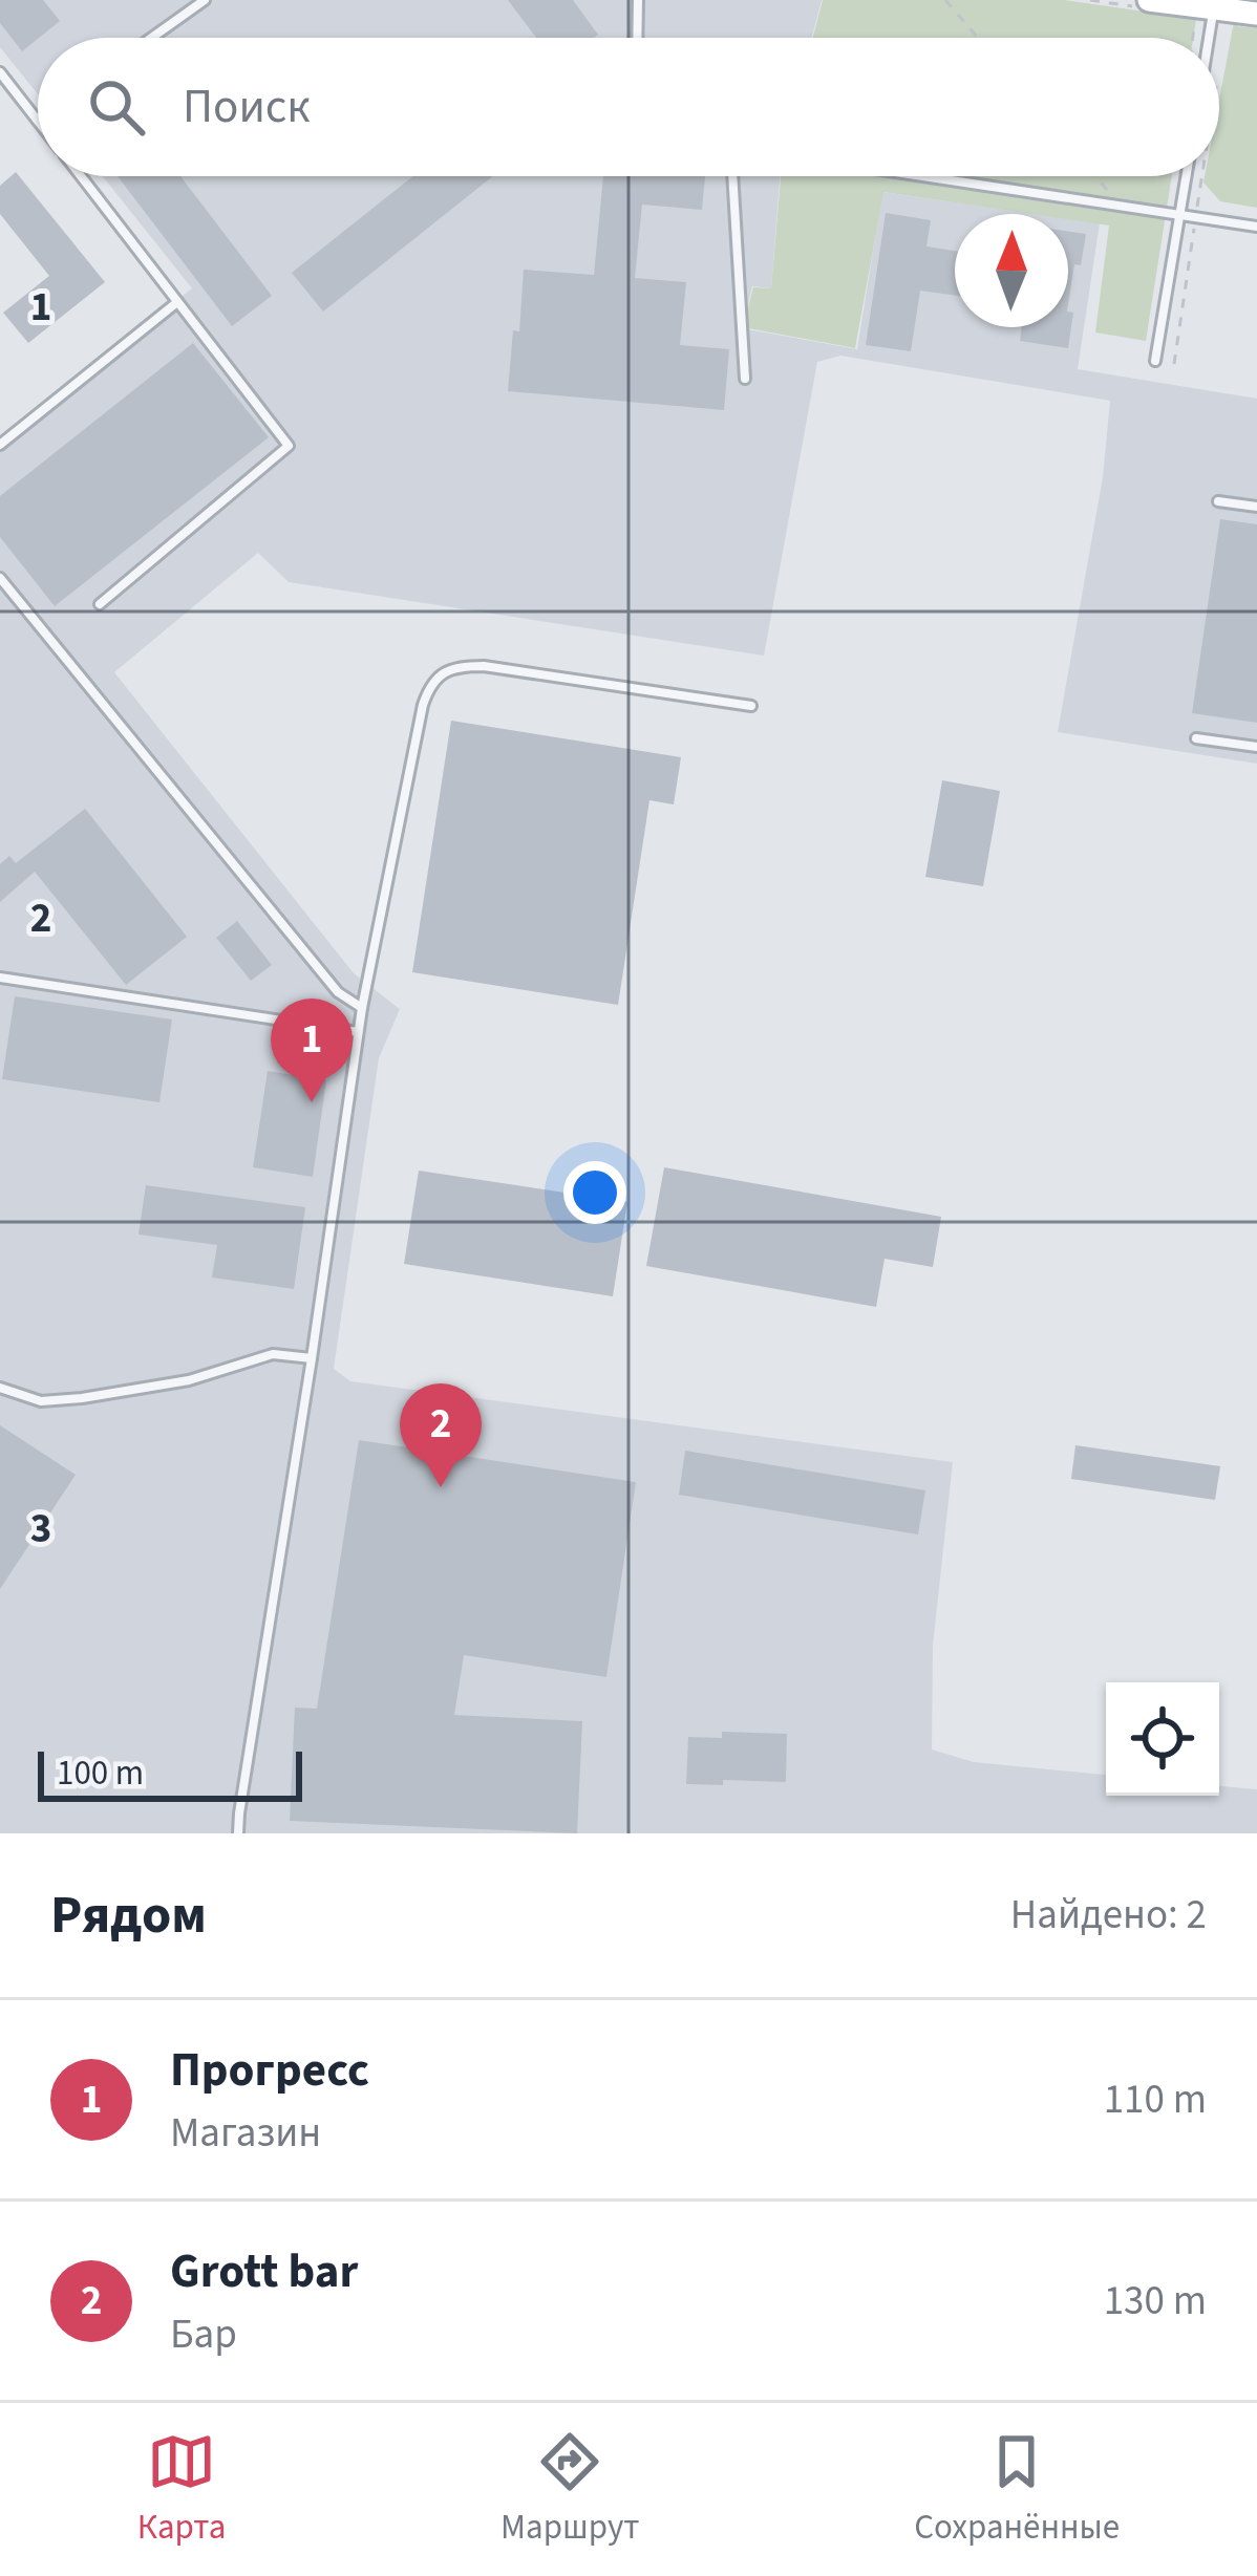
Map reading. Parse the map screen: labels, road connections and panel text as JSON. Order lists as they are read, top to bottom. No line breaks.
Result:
{"scale_bar":"100 m","north":"top","page":{"search":"Поиск","pins":["1","2"],"scale":"100 m","heading":["Рядом","Найдено: 2"],"list":[{"mark":"1","name":"Прогресс","note":"Магазин","value":"110 m"},{"mark":"2","name":"Grott bar","note":"Бар","value":"130 m"}],"nav":["Карта","Маршрут","Сохранённые"]},"grid":{"rows":["1","2","3"]}}
